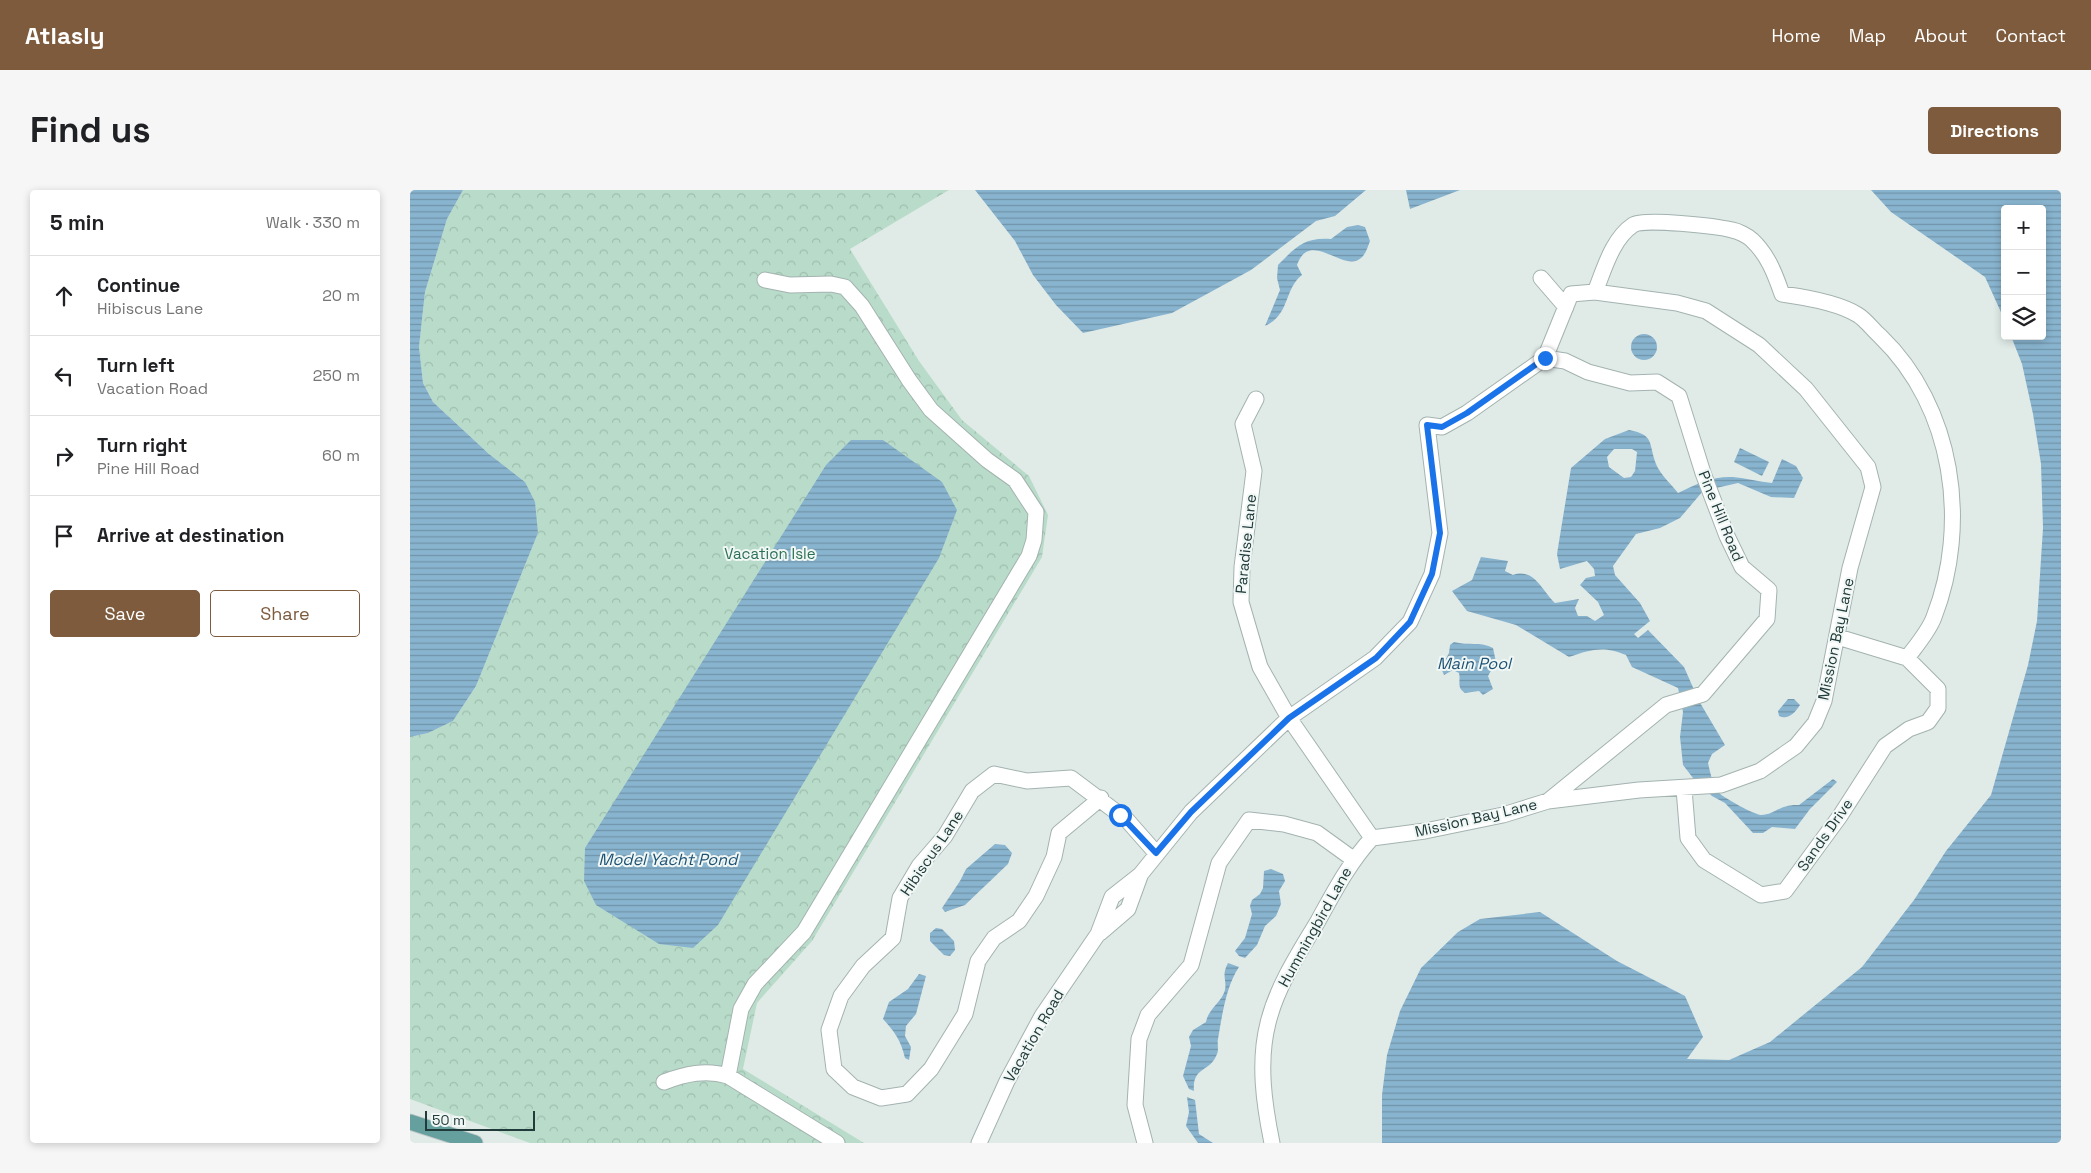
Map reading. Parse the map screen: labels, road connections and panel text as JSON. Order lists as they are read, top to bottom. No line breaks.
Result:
{"streets":{"street":["Pine Hill Road","Paradise Lane","Mission Bay Lane","Sands Drive","Hibiscus Lane","Hummingbird Lane","Vacation Road"]},"crossings":[["Pine Hill Road","Mission Bay Lane"],["Pine Hill Road","Vacation Road"],["Paradise Lane","Mission Bay Lane"],["Paradise Lane","Hummingbird Lane"],["Paradise Lane","Vacation Road"],["Mission Bay Lane","Sands Drive"],["Mission Bay Lane","Hummingbird Lane"],["Mission Bay Lane","Vacation Road"],["Hibiscus Lane","Vacation Road"]],"water":["Main Pool","Model Yacht Pond"],"parks":["Vacation Isle"],"scale_bar":"50 m","page":{"header":"Atlasly","nav":["Home","Map","About","Contact"],"buttons":["Directions",["Save","Share"]],"title":"Find us","heading":["5 min","Walk · 330 m"],"map_buttons":["+","−"],"list":[["Continue","Hibiscus Lane","20 m"],["Turn left","Vacation Road","250 m"],["Turn right","Pine Hill Road","60 m"],"Arrive at destination"],"scale":"50 m"}}
